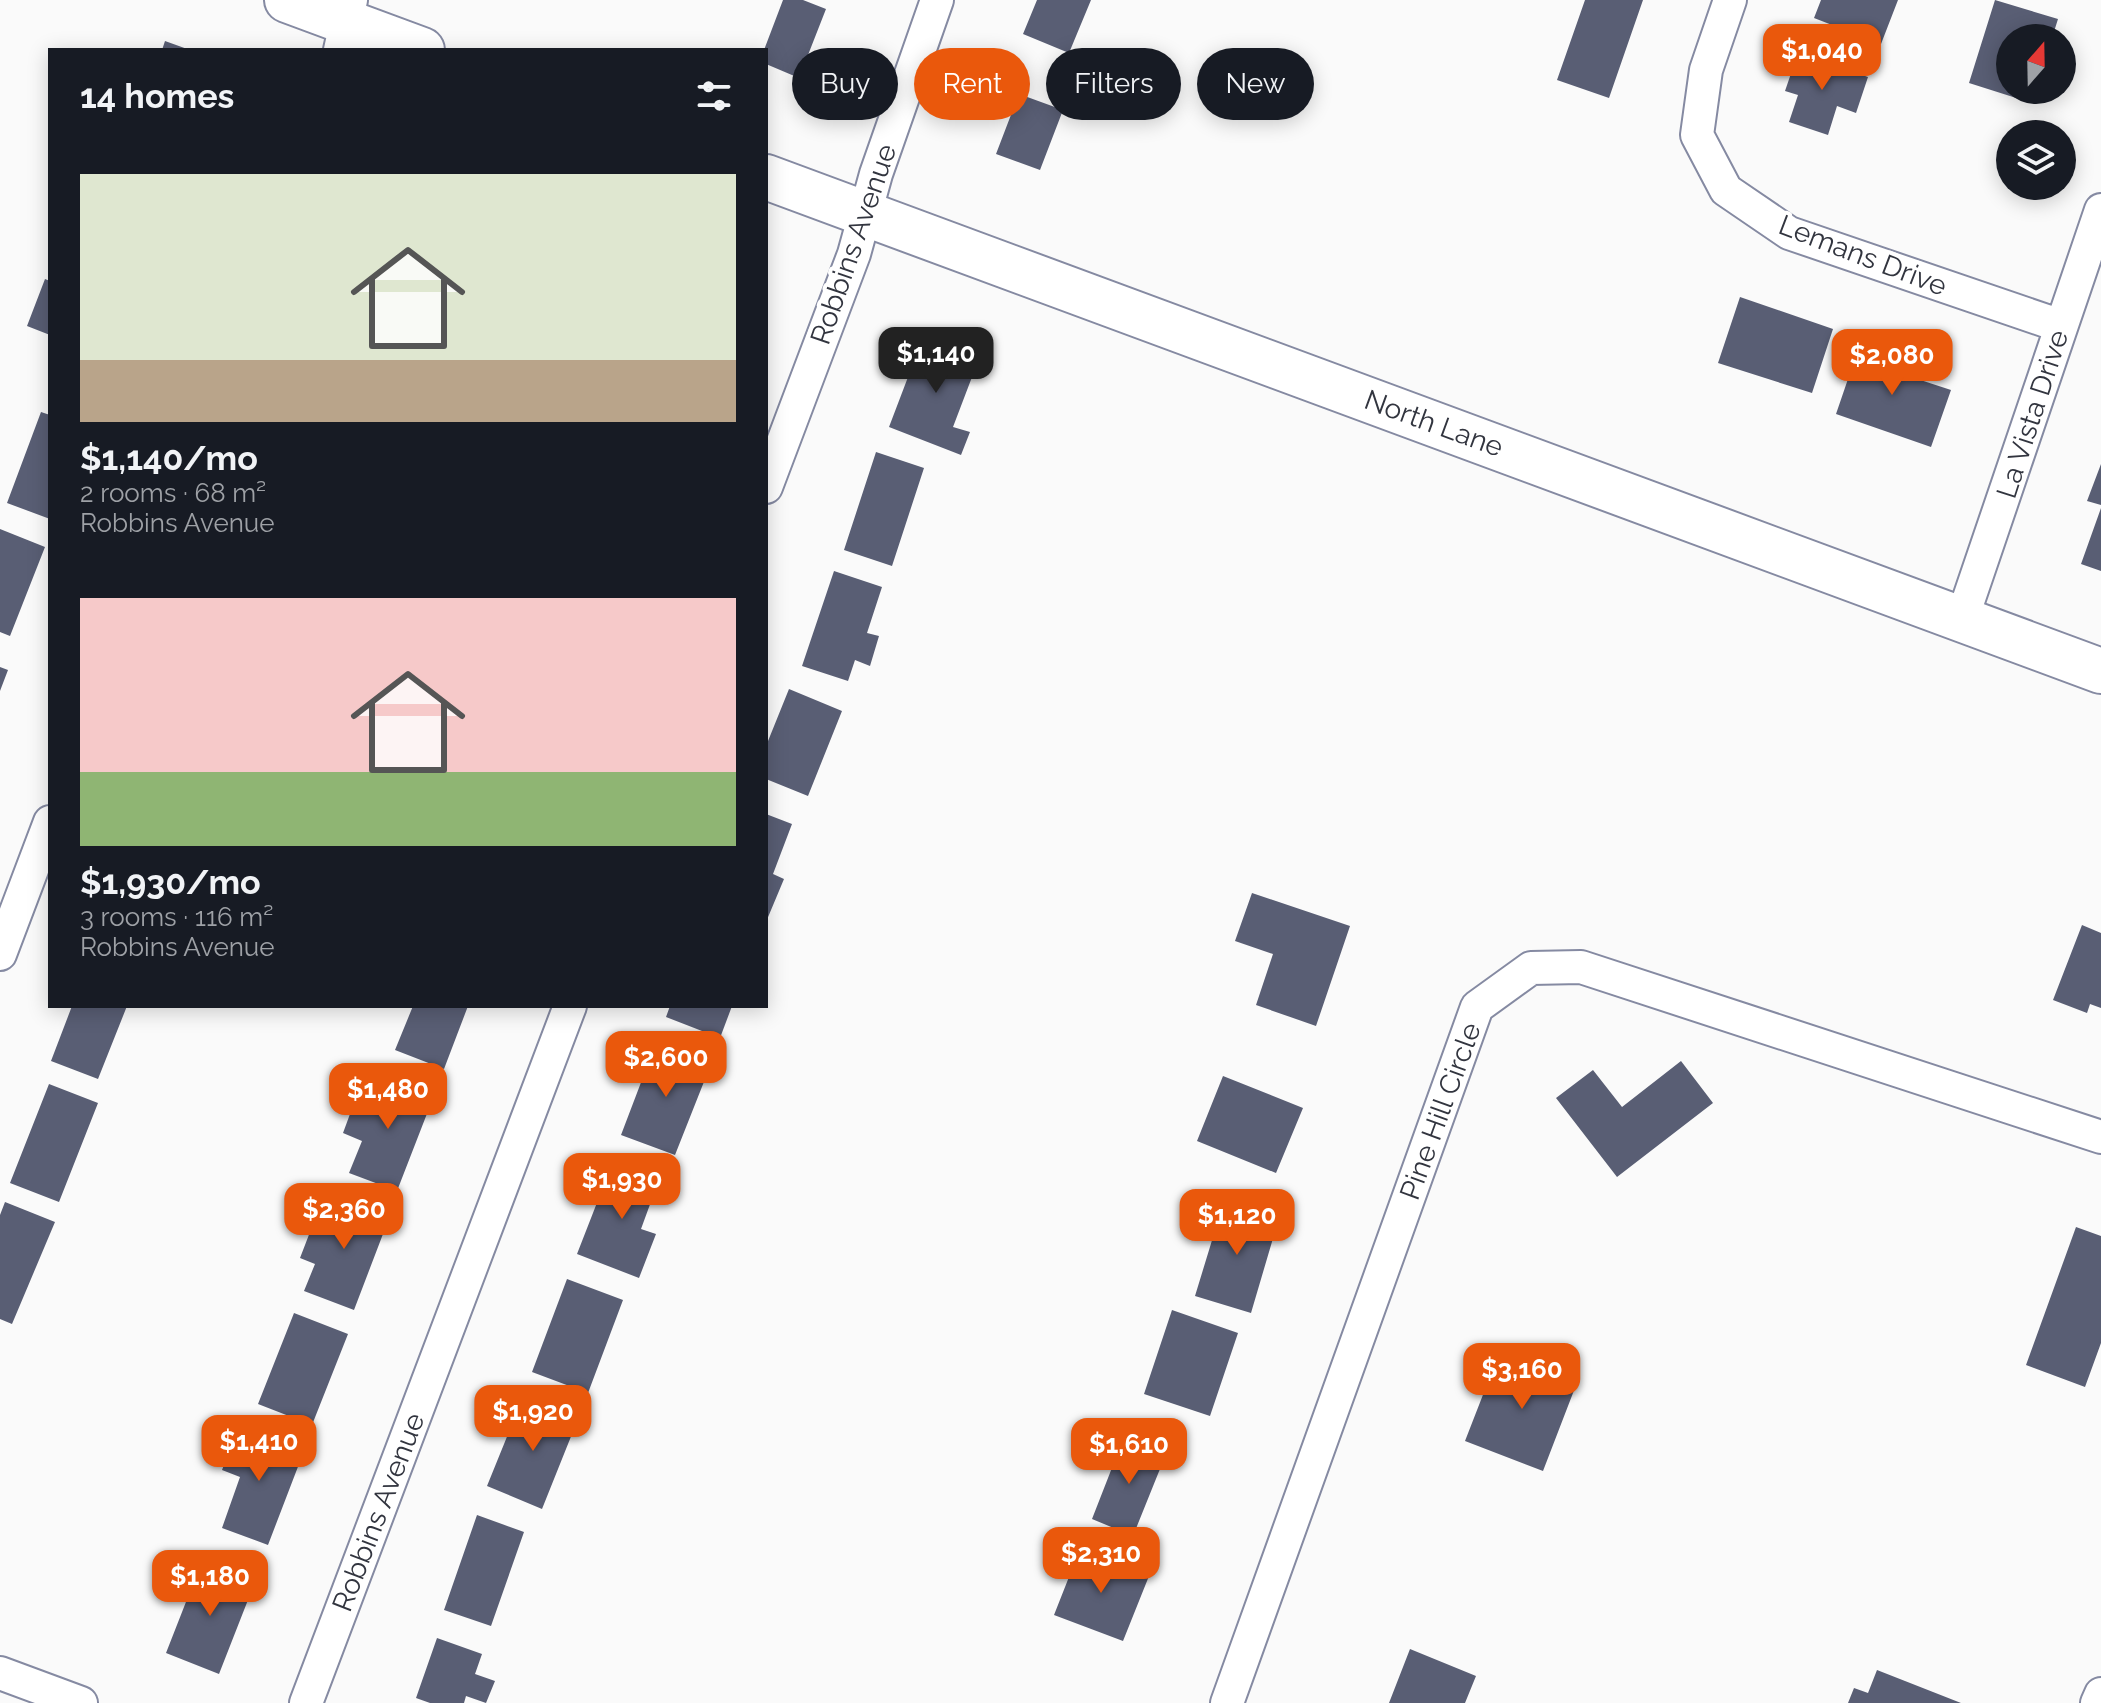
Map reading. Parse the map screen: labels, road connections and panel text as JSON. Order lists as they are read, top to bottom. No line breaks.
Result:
{"streets":{"street":["Robbins Avenue","Lemans Drive","La Vista Drive","North Lane","Pine Hill Circle"]},"crossings":[["Robbins Avenue","North Lane"],["Lemans Drive","La Vista Drive"],["La Vista Drive","North Lane"]],"north":"top","page":{"price":["$1,040","$1,140","$2,080","$2,600","$1,480","$1,930","$2,360","$1,120","$3,160","$1,920","$1,410","$1,610","$2,310","$1,180"],"chip":["Buy","Rent","Filters","New"],"heading":"14 homes","list":[{"name":"$1,140/mo","note":"2 rooms · 68 m² · Robbins Avenue"},{"name":"$1,930/mo","note":"3 rooms · 116 m² · Robbins Avenue"}]}}
